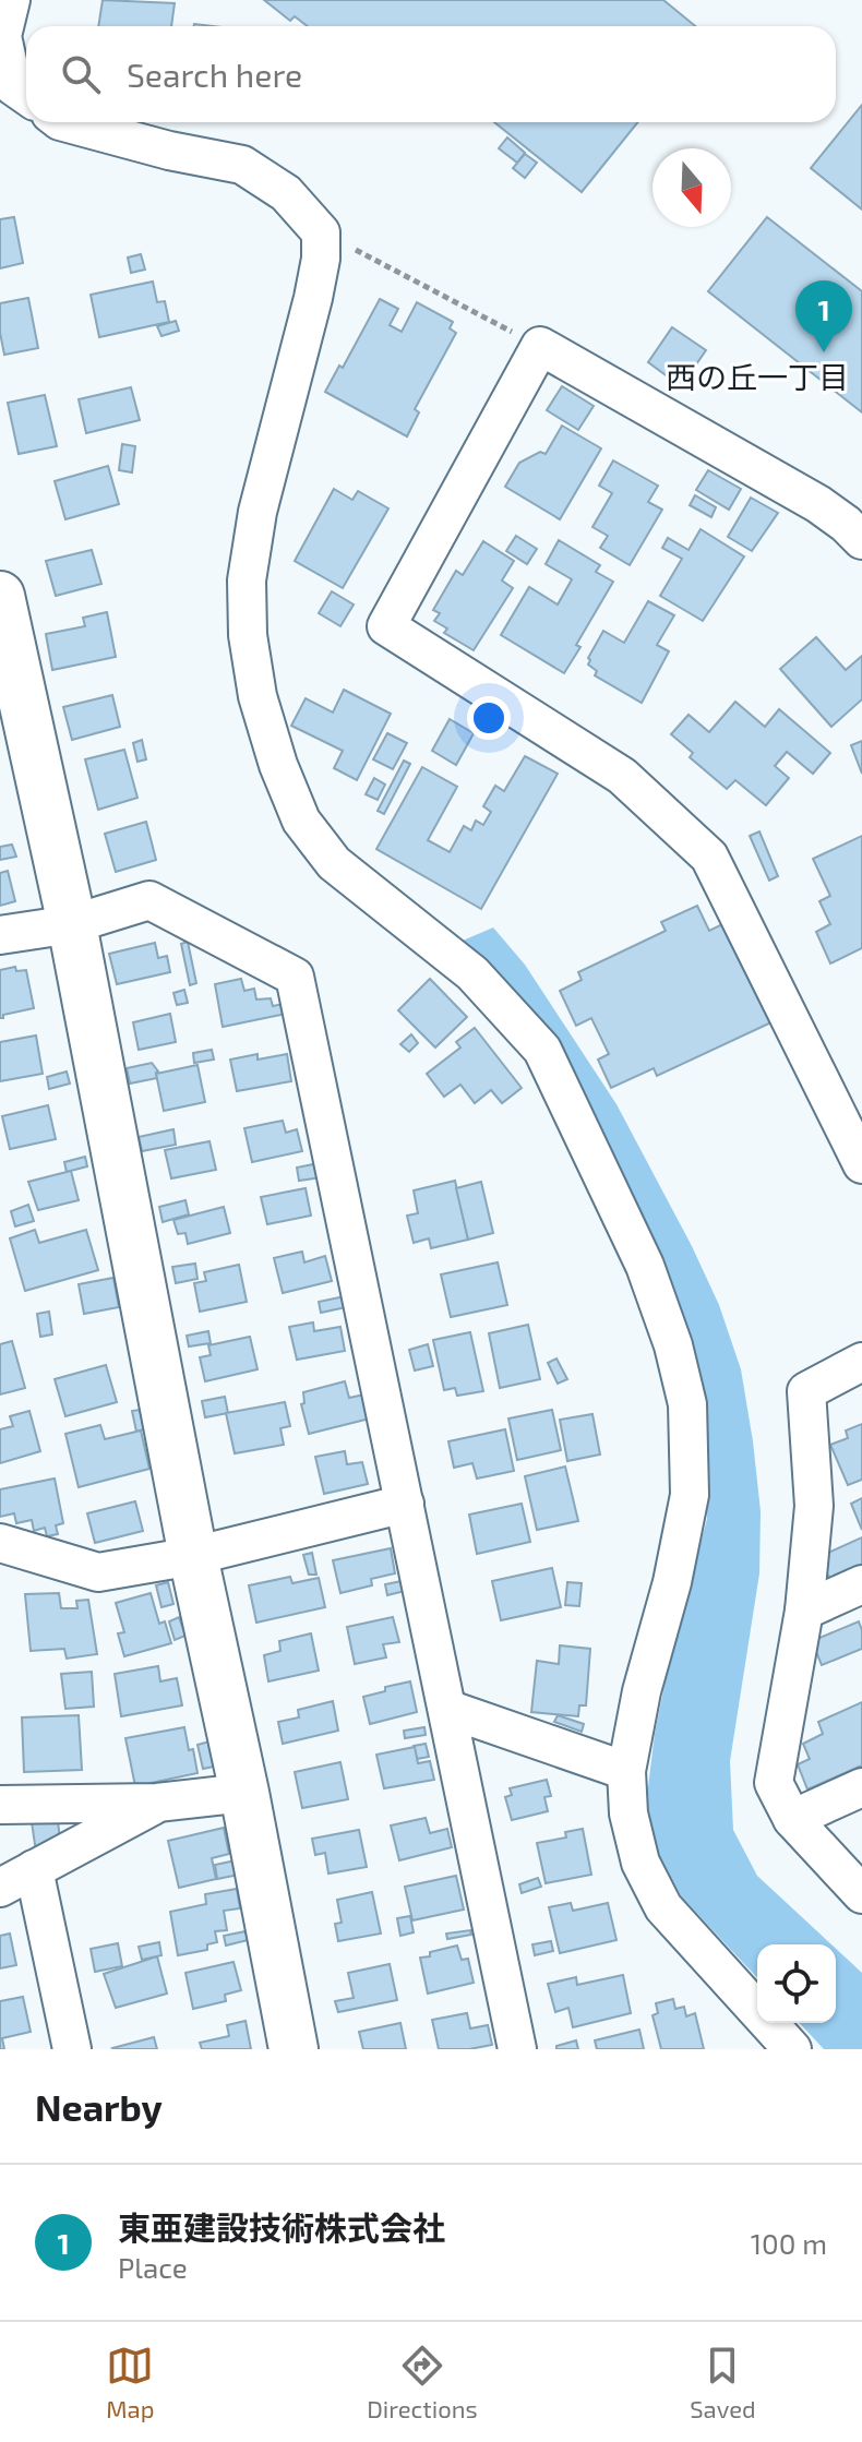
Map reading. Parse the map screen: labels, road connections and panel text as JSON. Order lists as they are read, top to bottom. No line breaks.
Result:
{"districts":["西の丘一丁目"],"north":"bottom","page":{"search":"Search here","pins":"1","heading":"Nearby","list":[{"mark":"1","name":"東亜建設技術株式会社","note":"Place","value":"100 m"}],"nav":["Map","Directions","Saved"]}}
